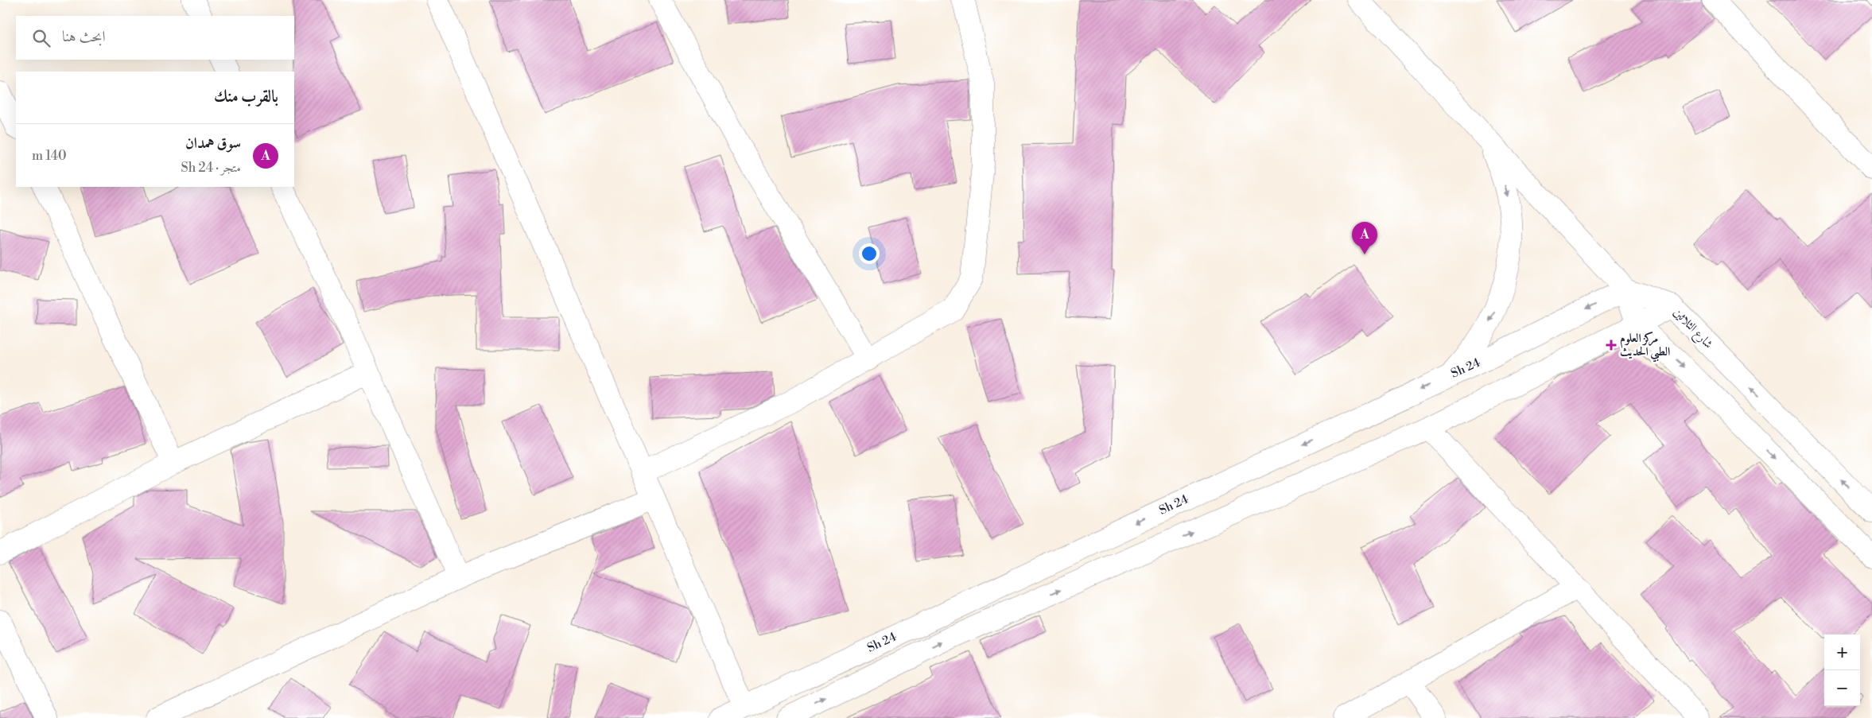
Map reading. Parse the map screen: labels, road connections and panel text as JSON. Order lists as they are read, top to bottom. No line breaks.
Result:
{"streets":{"street":["شارع الثلاثين","Sh 24"]},"crossings":[["شارع الثلاثين","Sh 24"]],"places":{"health":["مركز العلوم الطبي الحديث"]},"page":{"search":"ابحث هنا","heading":"بالقرب منك","list":[{"mark":"A","name":"سوق همدان","note":"متجر · Sh 24","value":"140 m"}],"pins":"A","map_buttons":["+","−"]}}
